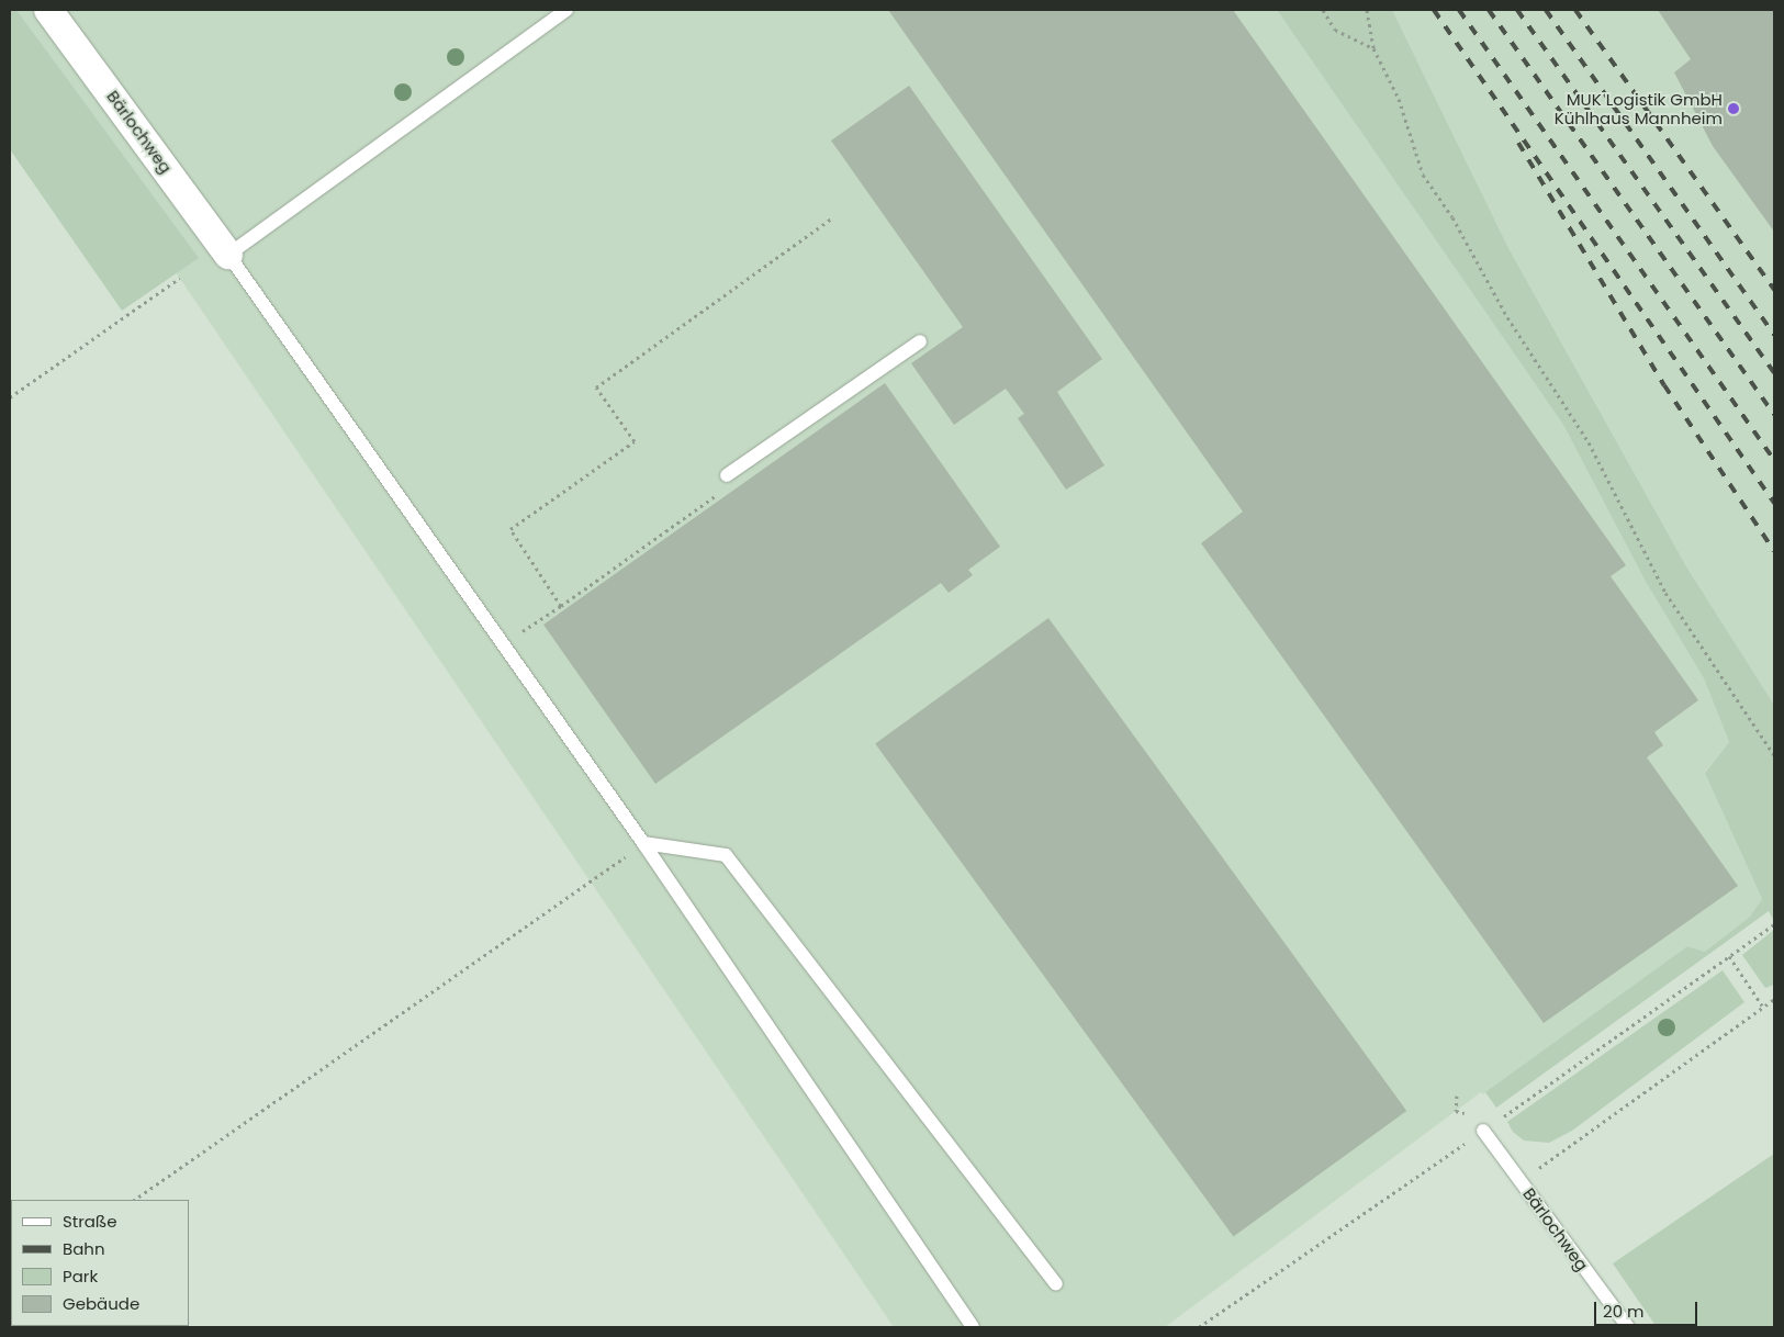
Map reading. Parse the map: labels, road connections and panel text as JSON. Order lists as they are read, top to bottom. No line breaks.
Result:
{"streets":{"street":["Bärlochweg"]},"places":["MUK Logistik GmbH Kühlhaus Mannheim"],"legend":["Straße","Bahn","Park","Gebäude"],"scale_bar":"20 m"}
